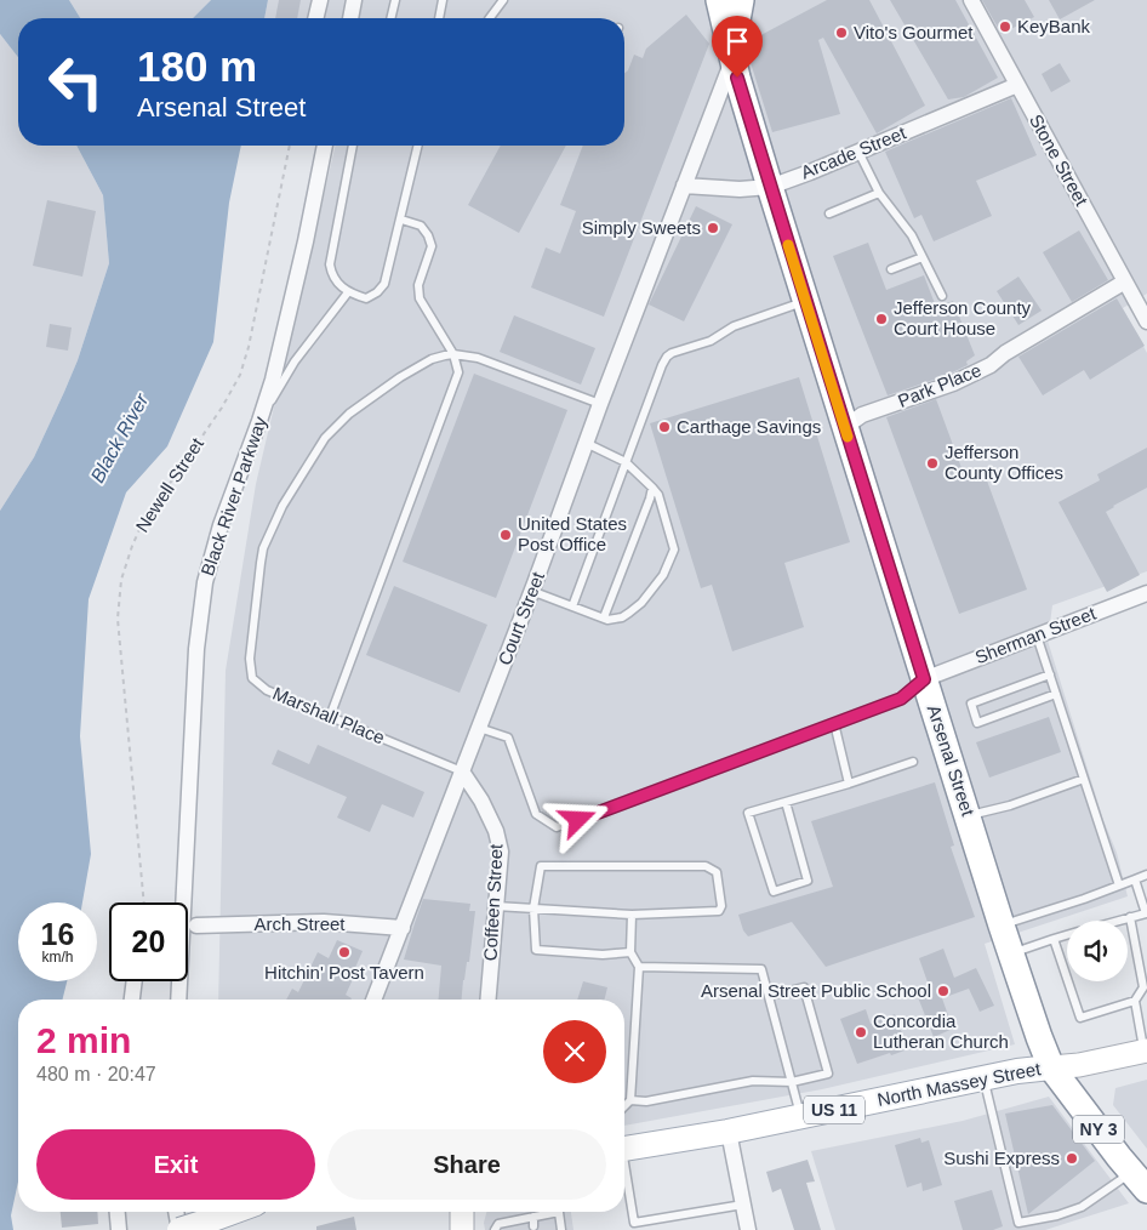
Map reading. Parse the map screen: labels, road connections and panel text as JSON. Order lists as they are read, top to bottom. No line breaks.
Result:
{"streets":{"highway":["Arsenal Street","NY 3"],"main road":["North Massey Street","US 11"],"street":["Arcade Street","Stone Street","Park Place","Black River Parkway","Court Street","Sherman Street","Coffeen Street","Arch Street"],"lane":["Marshall Place"],"path":["Newell Street"]},"crossings":[["Arcade Street","Stone Street"],["Arcade Street","Court Street"],["Arcade Street","Arsenal Street"],["Stone Street","Park Place"],["Park Place","Arsenal Street"],["Court Street","Marshall Place"],["Court Street","Arsenal Street"],["Court Street","Coffeen Street"],["Court Street","Arch Street"],["Court Street","NY 3"],["Sherman Street","Arsenal Street"],["Marshall Place","Coffeen Street"],["Arsenal Street","North Massey Street"],["Arsenal Street","US 11"],["Arsenal Street","NY 3"],["North Massey Street","US 11"]],"water":["Black River"],"places":["KeyBank","Vito's Gourmet","Simply Sweets","Jefferson County Court House","Carthage Savings","Jefferson County Offices","United States Post Office","Hitchin' Post Tavern","Arsenal Street Public School","Concordia Lutheran Church","Sushi Express"],"page":{"turn":["180 m","Arsenal Street"],"speed":"16 km/h","limit":"20","heading":["2 min","480 m · 20:47"],"buttons":["Exit","Share"]}}
